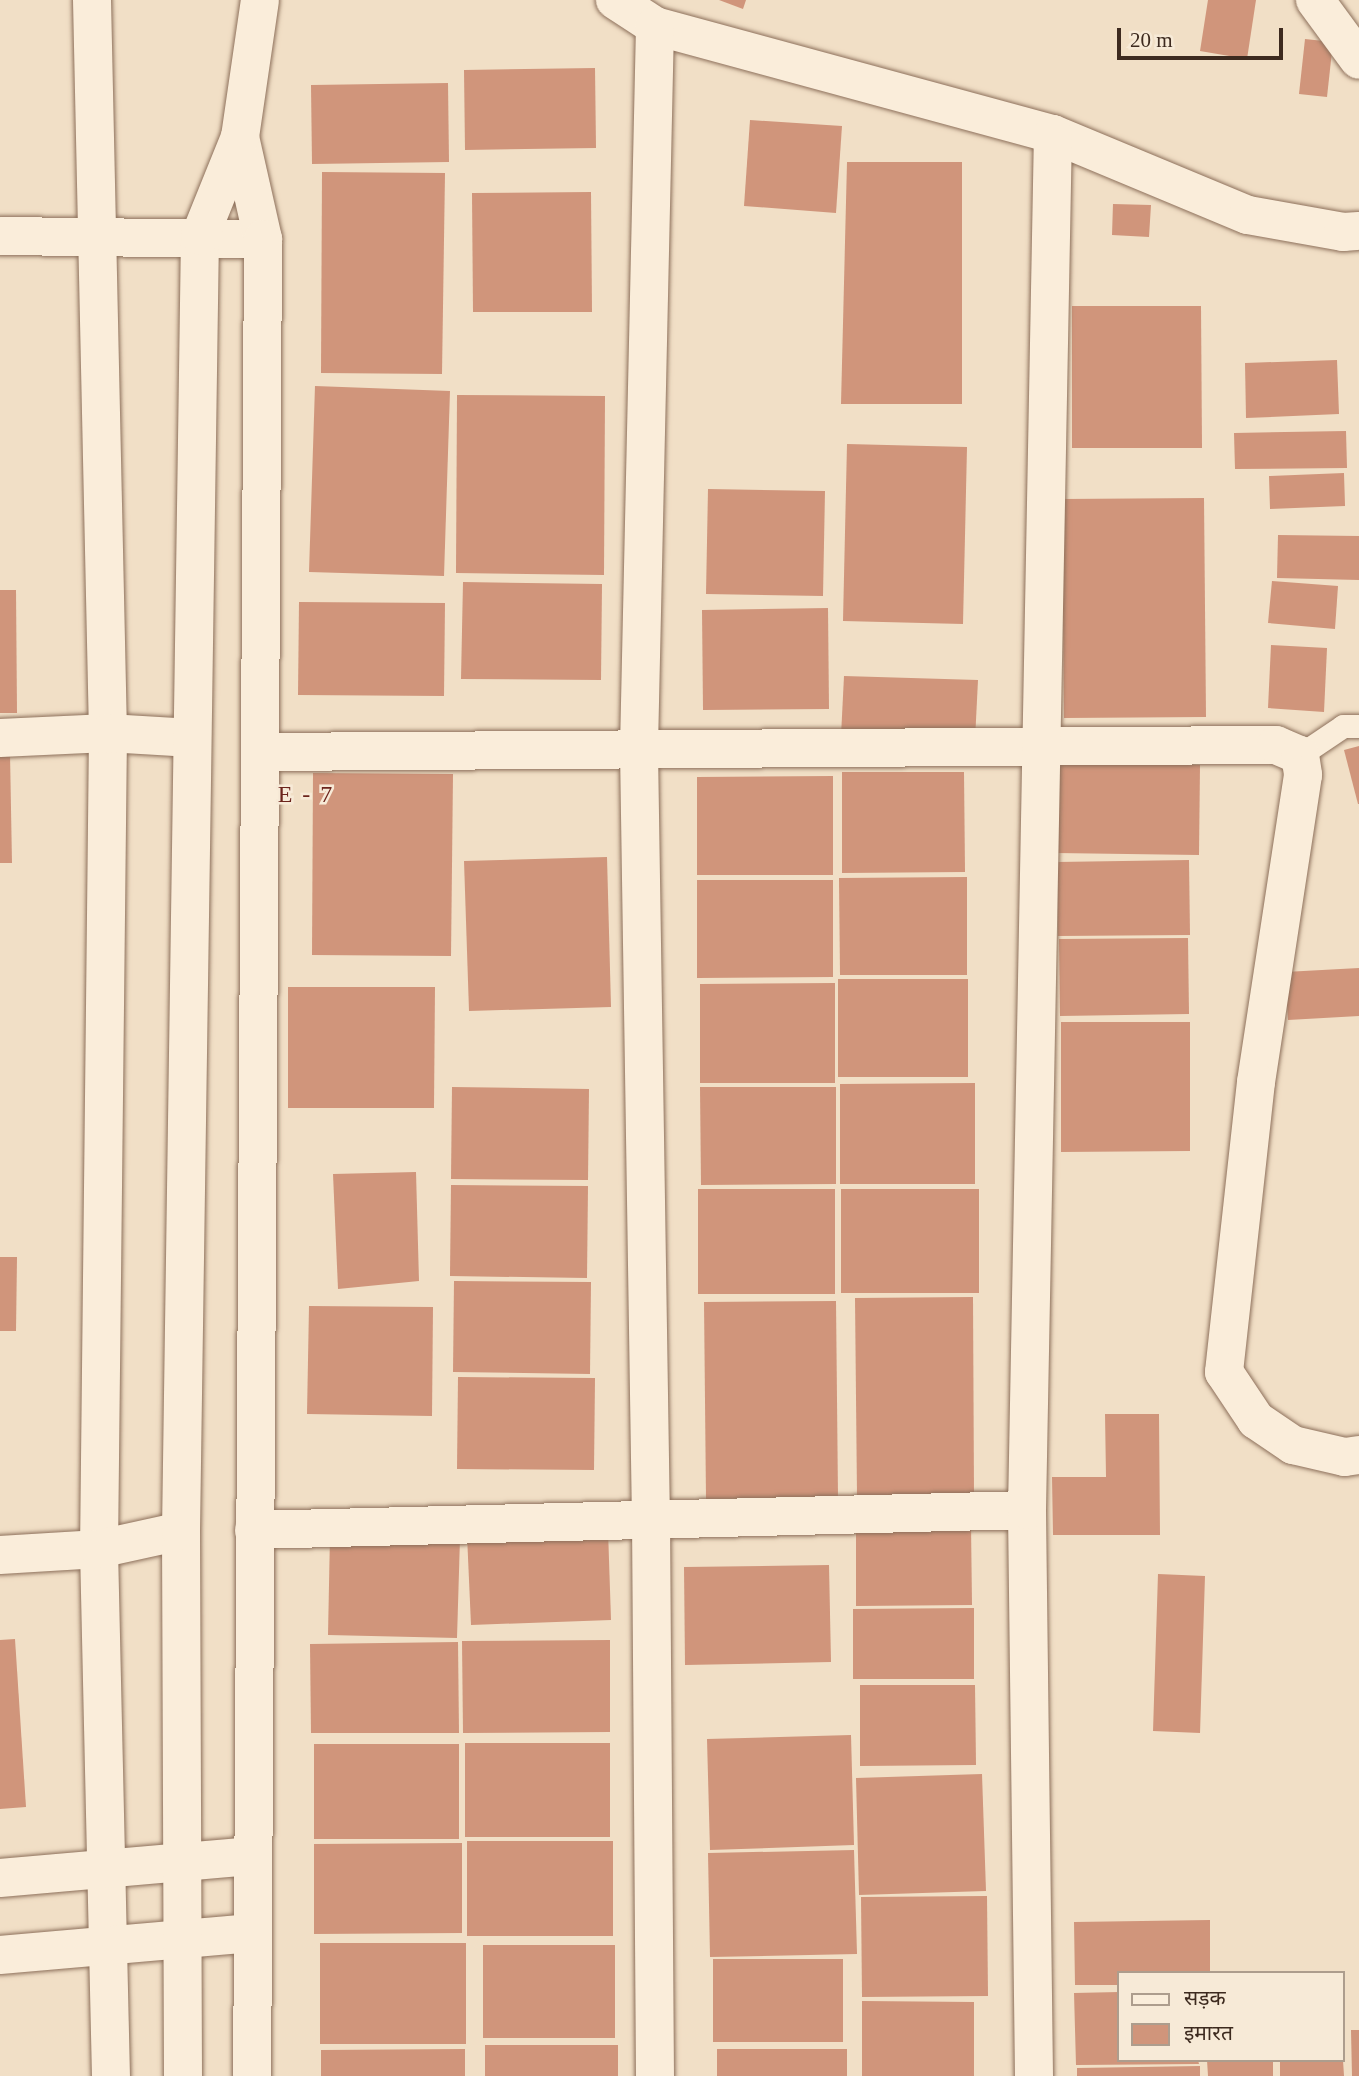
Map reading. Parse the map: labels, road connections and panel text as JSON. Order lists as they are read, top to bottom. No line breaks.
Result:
{"districts":["E - 7"],"legend":["सड़क","इमारत"],"scale_bar":"20 m"}
